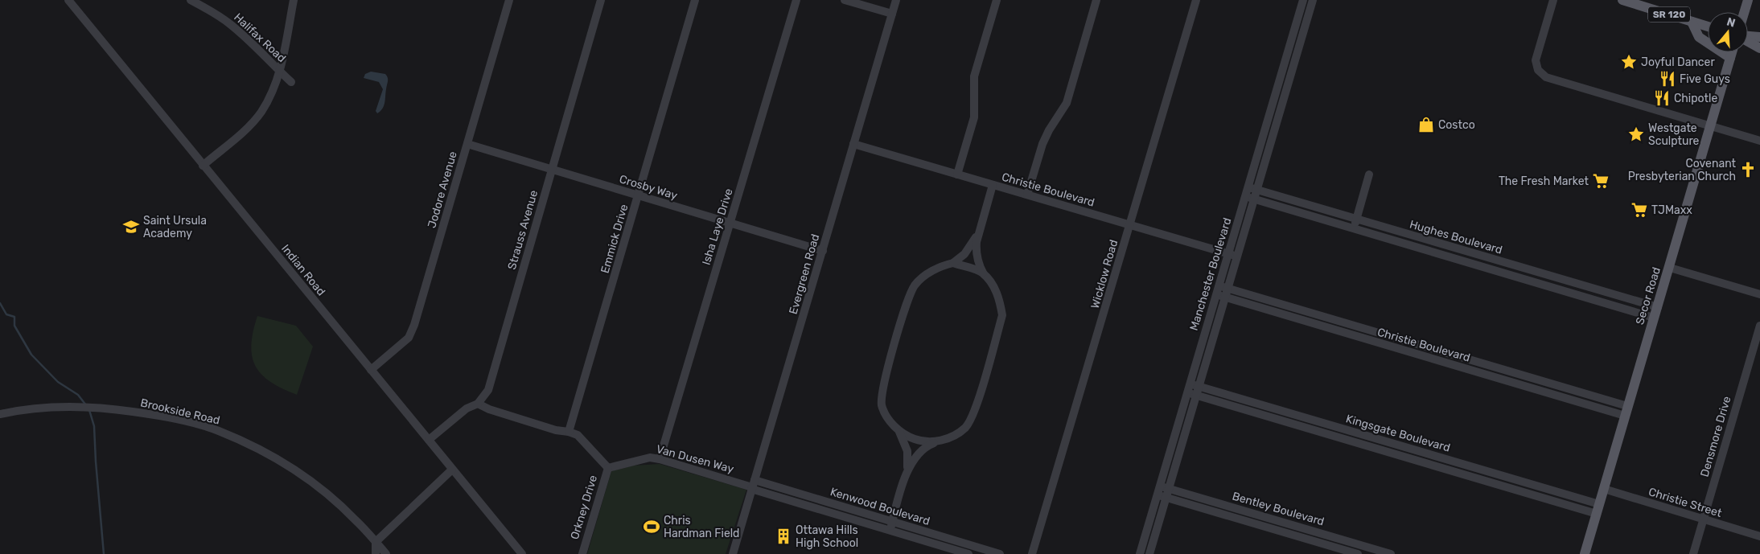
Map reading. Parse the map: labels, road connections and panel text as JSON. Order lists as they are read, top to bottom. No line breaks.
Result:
{"streets":{"main road":["SR 120","Secor Road"],"street":["Halifax Road","Crosby Way","Jodore Avenue","Christie Boulevard","Isha Laye Drive","Strauss Avenue","Hughes Boulevard","Emmick Drive","Indian Road","Evergreen Road","Wicklow Road","Manchester Boulevard","Brookside Road","Kingsgate Boulevard","Densmore Drive","Van Dusen Way","Christie Street","Kenwood Boulevard","Orkney Drive","Bentley Boulevard"]},"crossings":[["Crosby Way","Jodore Avenue"],["Crosby Way","Isha Laye Drive"],["Crosby Way","Strauss Avenue"],["Crosby Way","Emmick Drive"],["Crosby Way","Evergreen Road"],["Jodore Avenue","Indian Road"],["Christie Boulevard","Evergreen Road"],["Christie Boulevard","Wicklow Road"],["Christie Boulevard","Manchester Boulevard"],["Christie Boulevard","Secor Road"],["Isha Laye Drive","Van Dusen Way"],["Strauss Avenue","Indian Road"],["Hughes Boulevard","Manchester Boulevard"],["Hughes Boulevard","Secor Road"],["Evergreen Road","Van Dusen Way"],["Evergreen Road","Kenwood Boulevard"],["Manchester Boulevard","Kingsgate Boulevard"],["Manchester Boulevard","Bentley Boulevard"],["Secor Road","Kingsgate Boulevard"],["Secor Road","Christie Street"],["Densmore Drive","Christie Street"],["Van Dusen Way","Kenwood Boulevard"],["Van Dusen Way","Orkney Drive"]],"places":{"place":["Joyful Dancer","Westgate Sculpture"],"restaurant":["Five Guys","Chipotle"],"shop":["Costco"],"church":["Covenant Presbyterian Church"],"supermarket":["The Fresh Market","TJMaxx"],"school or university":["Saint Ursula Academy"],"sports":["Chris Hardman Field"],"building":["Ottawa Hills High School"]},"north":"top"}
